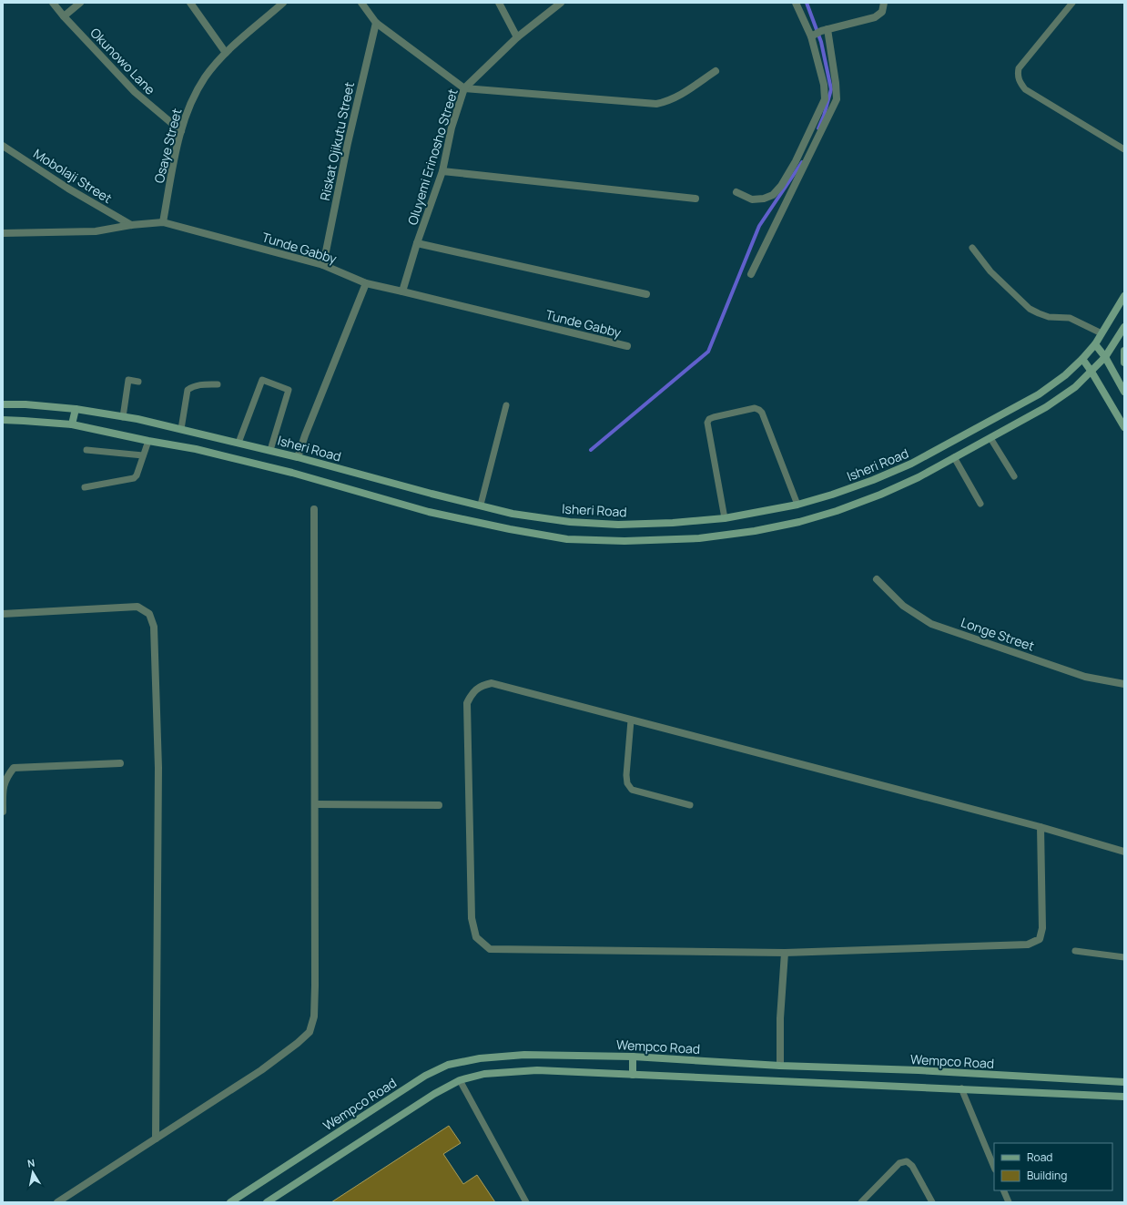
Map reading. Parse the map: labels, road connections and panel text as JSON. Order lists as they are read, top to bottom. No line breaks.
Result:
{"streets":{"main road":["Isheri Road","Wempco Road"],"street":["Okunowo Lane","Riskat Ojikutu Street","Osaye Street","Oluyemi Erinosho Street","Mobolaji Street","Tunde Gabby","Longe Street"]},"crossings":[["Okunowo Lane","Osaye Street"],["Riskat Ojikutu Street","Tunde Gabby"],["Osaye Street","Tunde Gabby"],["Oluyemi Erinosho Street","Tunde Gabby"],["Mobolaji Street","Tunde Gabby"]],"legend":["Road","Building"],"north":"top"}
